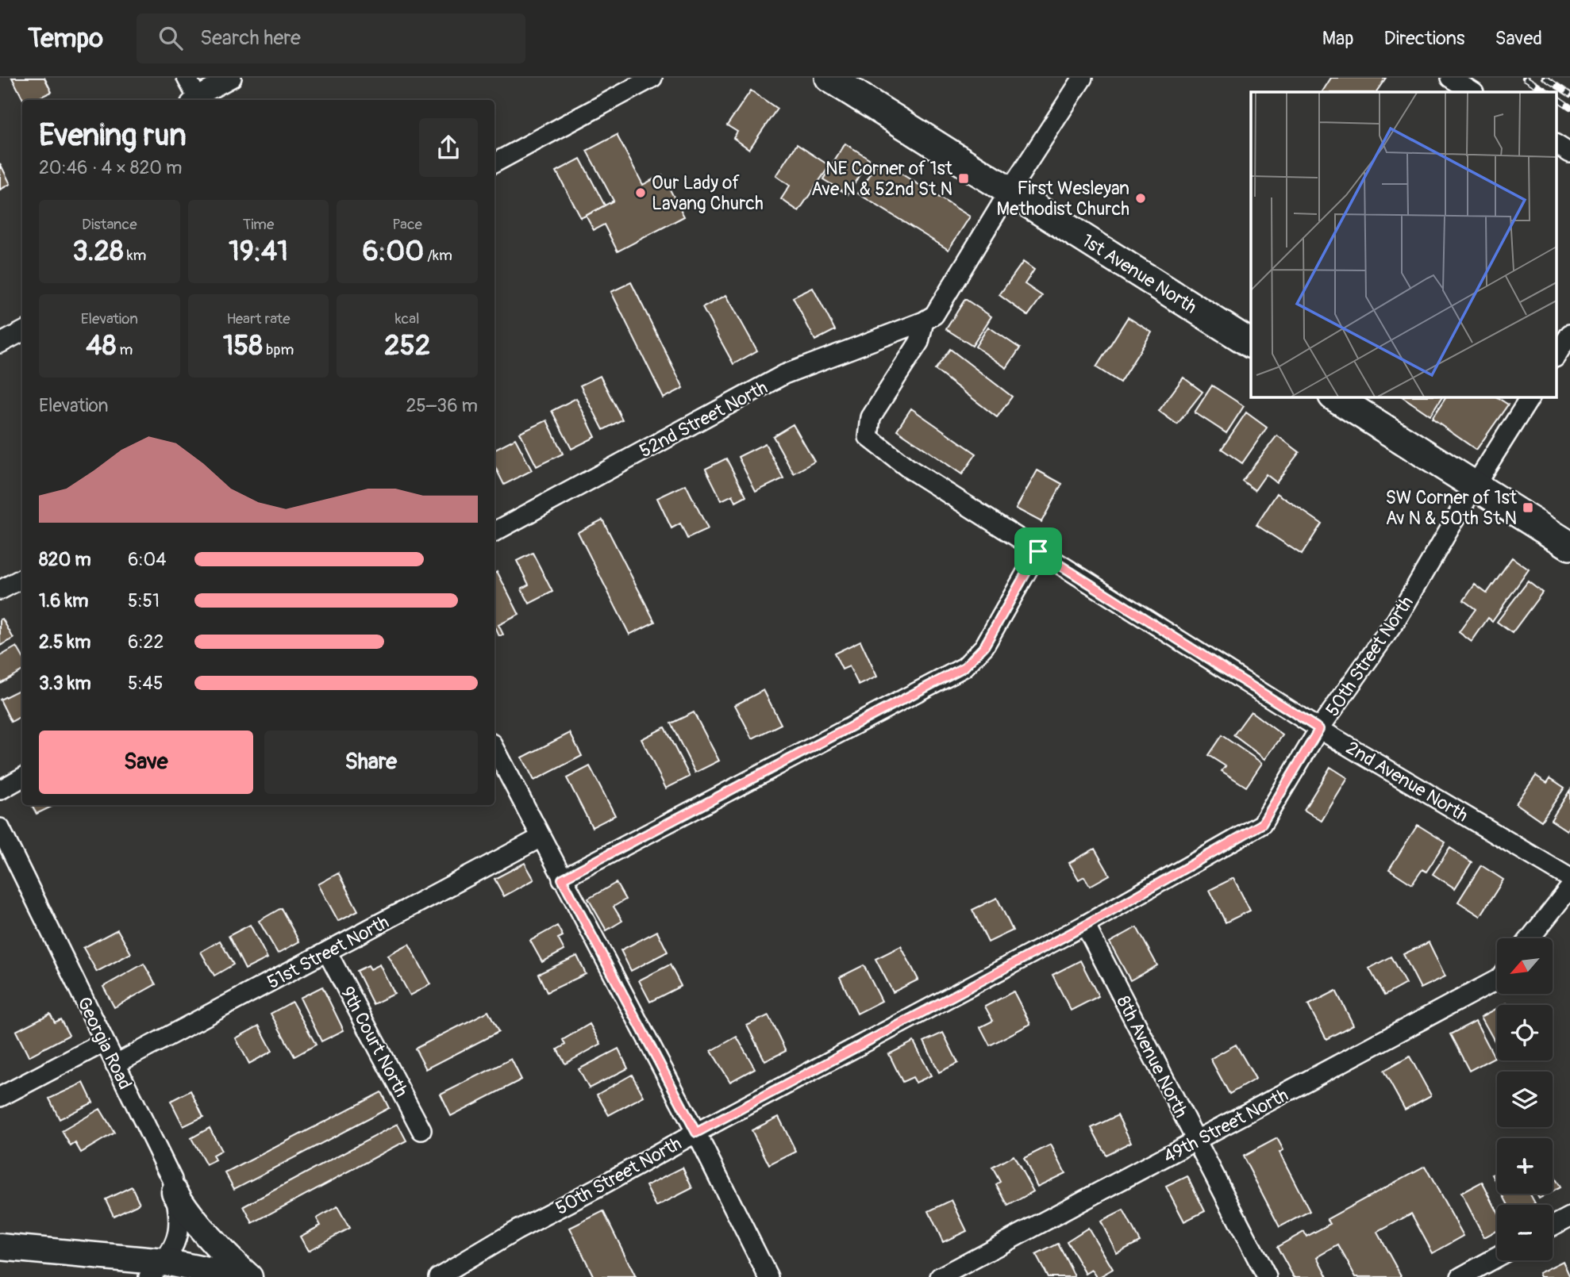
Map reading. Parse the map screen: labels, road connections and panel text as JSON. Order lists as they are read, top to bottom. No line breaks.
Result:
{"streets":{"main road":["1st Avenue North"],"street":["52nd Street North","50th Street North","2nd Avenue North","51st Street North","9th Court North","Georgia Road","8th Avenue North","49th Street North"]},"crossings":[["1st Avenue North","52nd Street North"],["52nd Street North","2nd Avenue North"],["50th Street North","2nd Avenue North"],["50th Street North","8th Avenue North"],["51st Street North","9th Court North"],["51st Street North","Georgia Road"],["8th Avenue North","49th Street North"]],"places":{"transit":["NE Corner of 1st Ave N & 52nd St N","SW Corner of 1st Av N & 50th St N"],"other":["Our Lady of Lavang Church","First Wesleyan Methodist Church"]},"north":"bottom left","page":{"header":"Tempo","search":"Search here","nav":["Map","Directions","Saved"],"heading":["Evening run","20:46 · 4 × 820 m"],"stats":[["Distance","3.28 km"],["Time","19:41"],["Pace","6:00 /km"],["Elevation","48 m"],["Heart rate","158 bpm"],["kcal","252"]],"chart":["Elevation","25–36 m"],"list":[{"name":"820 m","note":"6:04"},{"name":"1.6 km","note":"5:51"},{"name":"2.5 km","note":"6:22"},{"name":"3.3 km","note":"5:45"}],"buttons":["Save","Share"],"map_buttons":["+","−"]}}
